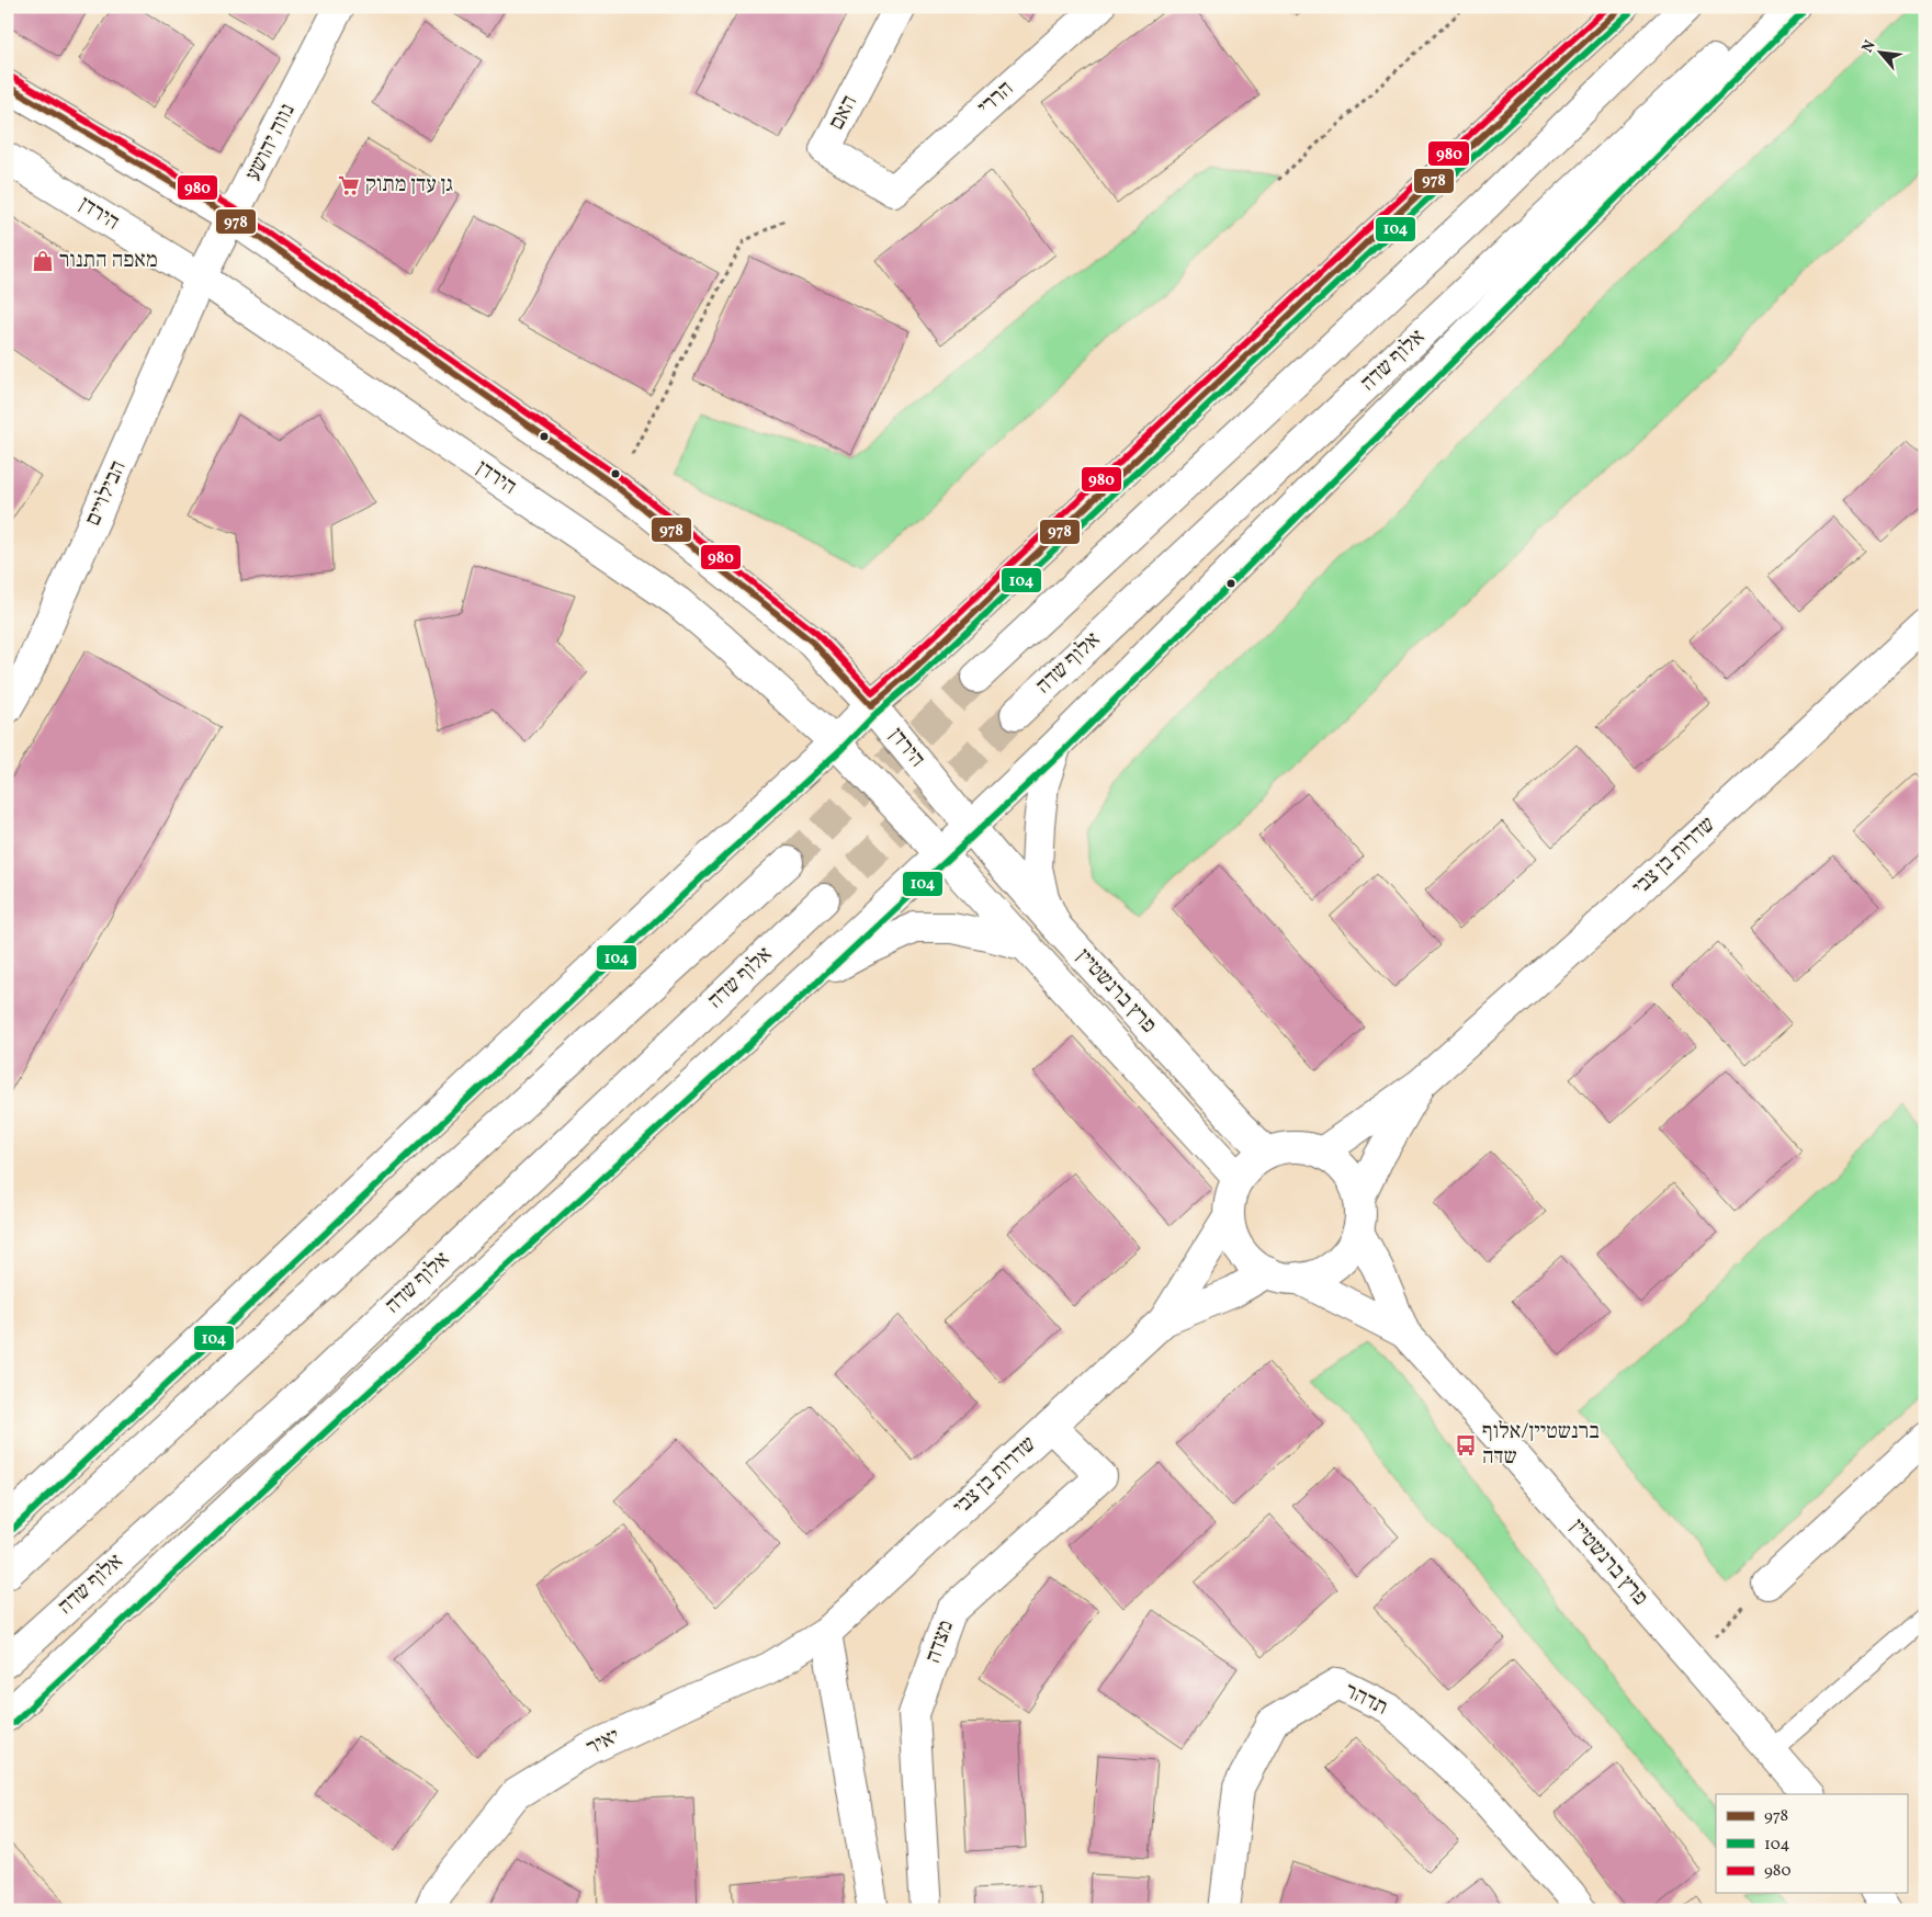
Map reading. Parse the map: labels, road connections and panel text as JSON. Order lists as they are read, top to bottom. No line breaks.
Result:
{"streets":{"street":["הררי","האם","נווה יהושע","הירדן","אלוף שדה","הבילויים","שדרות בן צבי","פרץ ברנשטיין","מצדה","תדהר","יאיר"]},"crossings":[["הררי","האם"],["נווה יהושע","הירדן"],["נווה יהושע","הבילויים"],["הירדן","הבילויים"],["הירדן","פרץ ברנשטיין"],["שדרות בן צבי","פרץ ברנשטיין"],["שדרות בן צבי","מצדה"],["שדרות בן צבי","יאיר"]],"places":{"supermarket":["גן עדן מתוק"],"shop":["מאפה התנור"],"bus stop":["ברנשטיין/אלוף שדה"]},"lines":["transit line 978","transit line 980","transit line 104"],"legend":["978","104","980"],"north":"top left"}
